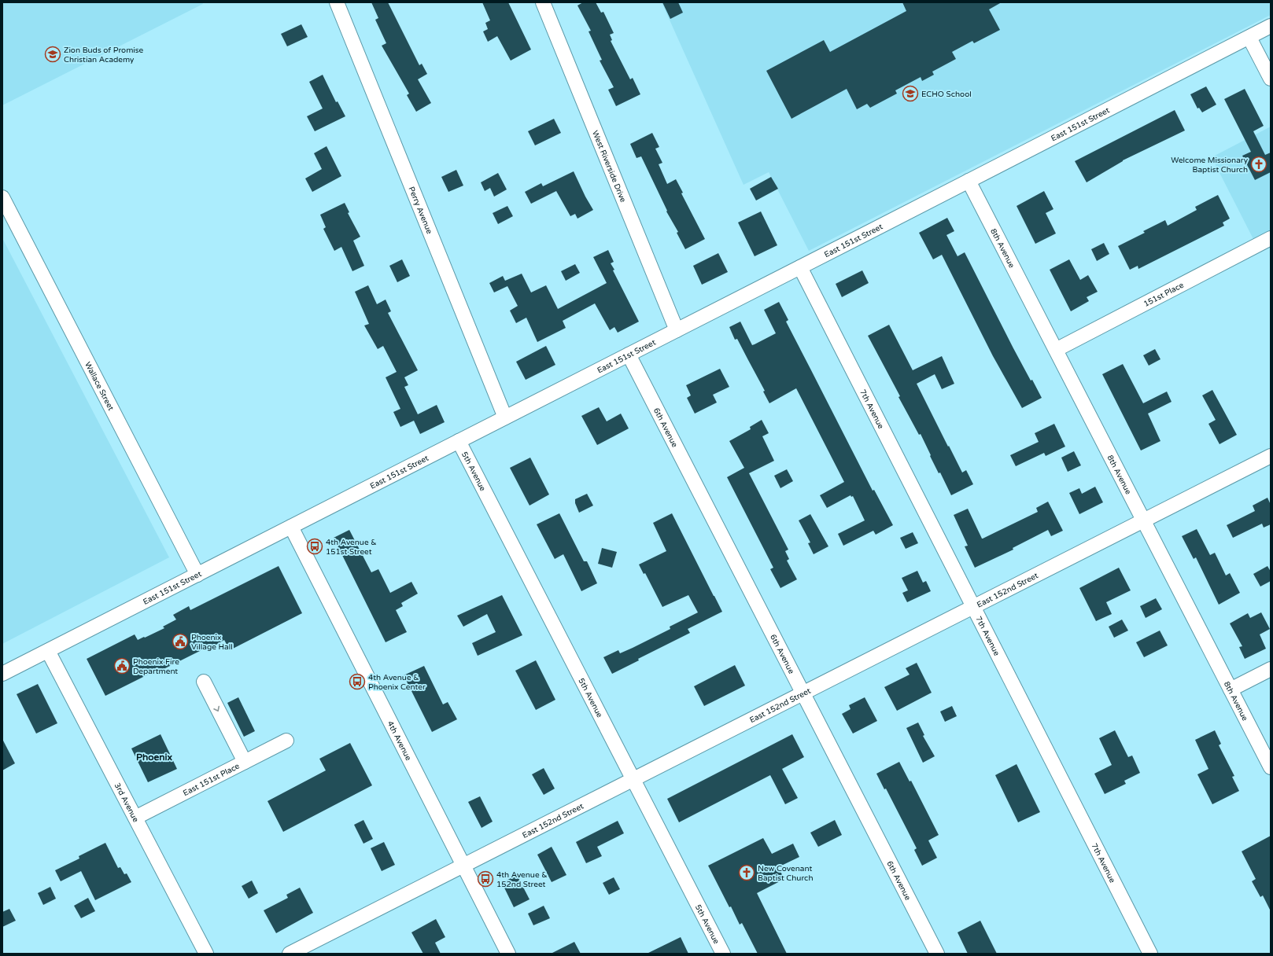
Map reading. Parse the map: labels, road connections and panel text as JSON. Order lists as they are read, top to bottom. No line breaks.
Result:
{"streets":{"street":["East 151st Street","West Riverside Drive","Perry Avenue","8th Avenue","151st Place","Wallace Street","7th Avenue","6th Avenue","5th Avenue","East 152nd Street","4th Avenue","East 151st Place","3rd Avenue"]},"crossings":[["East 151st Street","West Riverside Drive"],["East 151st Street","Perry Avenue"],["East 151st Street","8th Avenue"],["East 151st Street","Wallace Street"],["East 151st Street","7th Avenue"],["East 151st Street","6th Avenue"],["East 151st Street","5th Avenue"],["East 151st Street","4th Avenue"],["East 151st Street","3rd Avenue"],["8th Avenue","151st Place"],["8th Avenue","East 152nd Street"],["7th Avenue","East 152nd Street"],["6th Avenue","East 152nd Street"],["5th Avenue","East 152nd Street"],["East 152nd Street","4th Avenue"],["East 151st Place","3rd Avenue"]],"districts":["Phoenix"],"places":{"school or university":["Zion Buds of Promise Christian Academy","ECHO School"],"church":["Welcome Missionary Baptist Church","New Covenant Baptist Church"],"bus stop":["4th Avenue & 151st Street","4th Avenue & Phoenix Center","4th Avenue & 152nd Street"],"public building":["Phoenix Village Hall","Phoenix Fire Department"]}}
